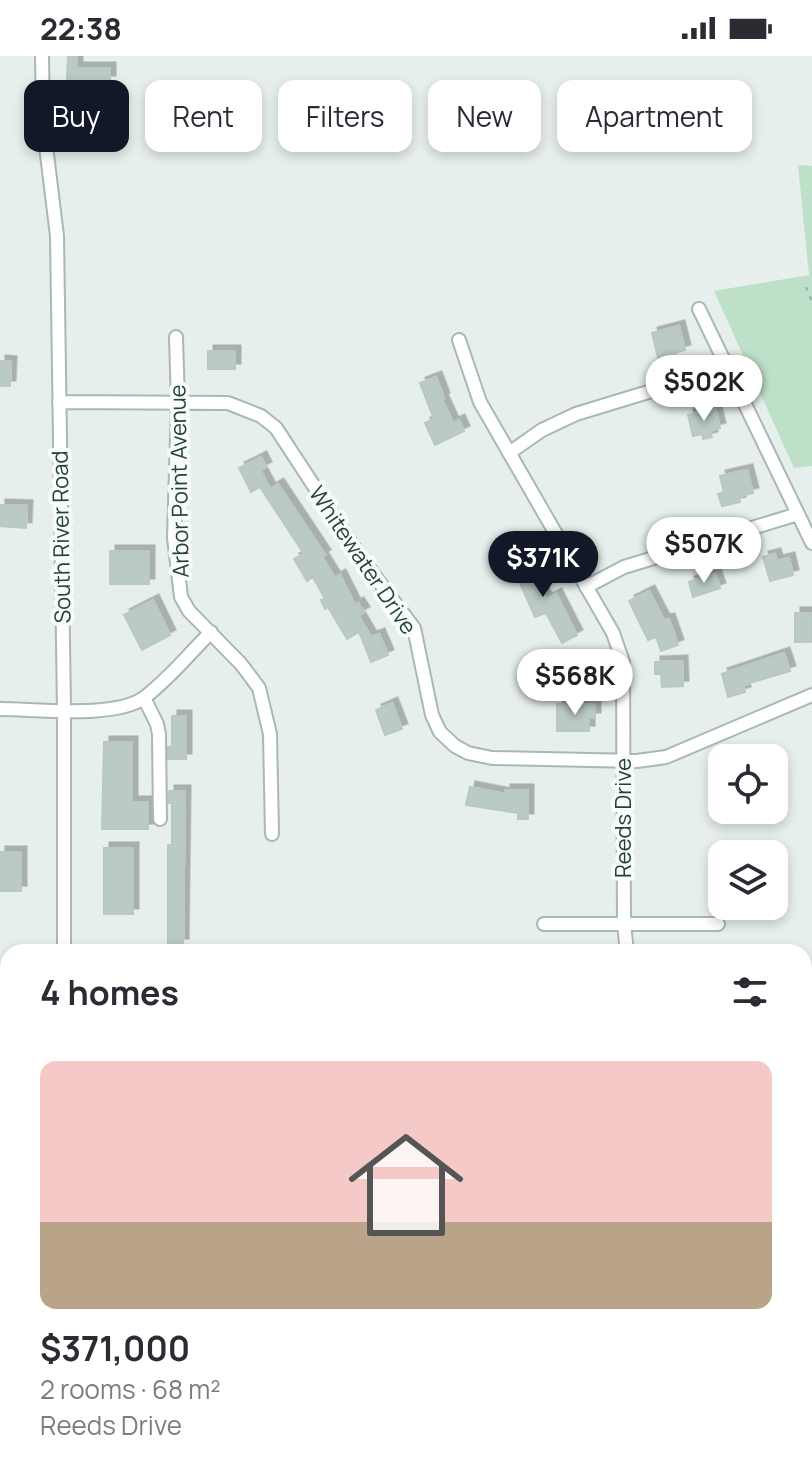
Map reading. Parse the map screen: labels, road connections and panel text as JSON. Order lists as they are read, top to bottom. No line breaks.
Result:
{"streets":{"street":["Arbor Point Avenue","South River Road","Whitewater Drive","Reeds Drive"]},"crossings":[["Arbor Point Avenue","Whitewater Drive"],["South River Road","Whitewater Drive"],["Whitewater Drive","Reeds Drive"]],"page":{"status":"22:38","chip":["Buy","Rent","Filters","New","Apartment"],"price":["$502K","$507K","$371K","$568K"],"heading":"4 homes","list":[{"name":"$371,000","note":"2 rooms · 68 m² · Reeds Drive"}]}}
